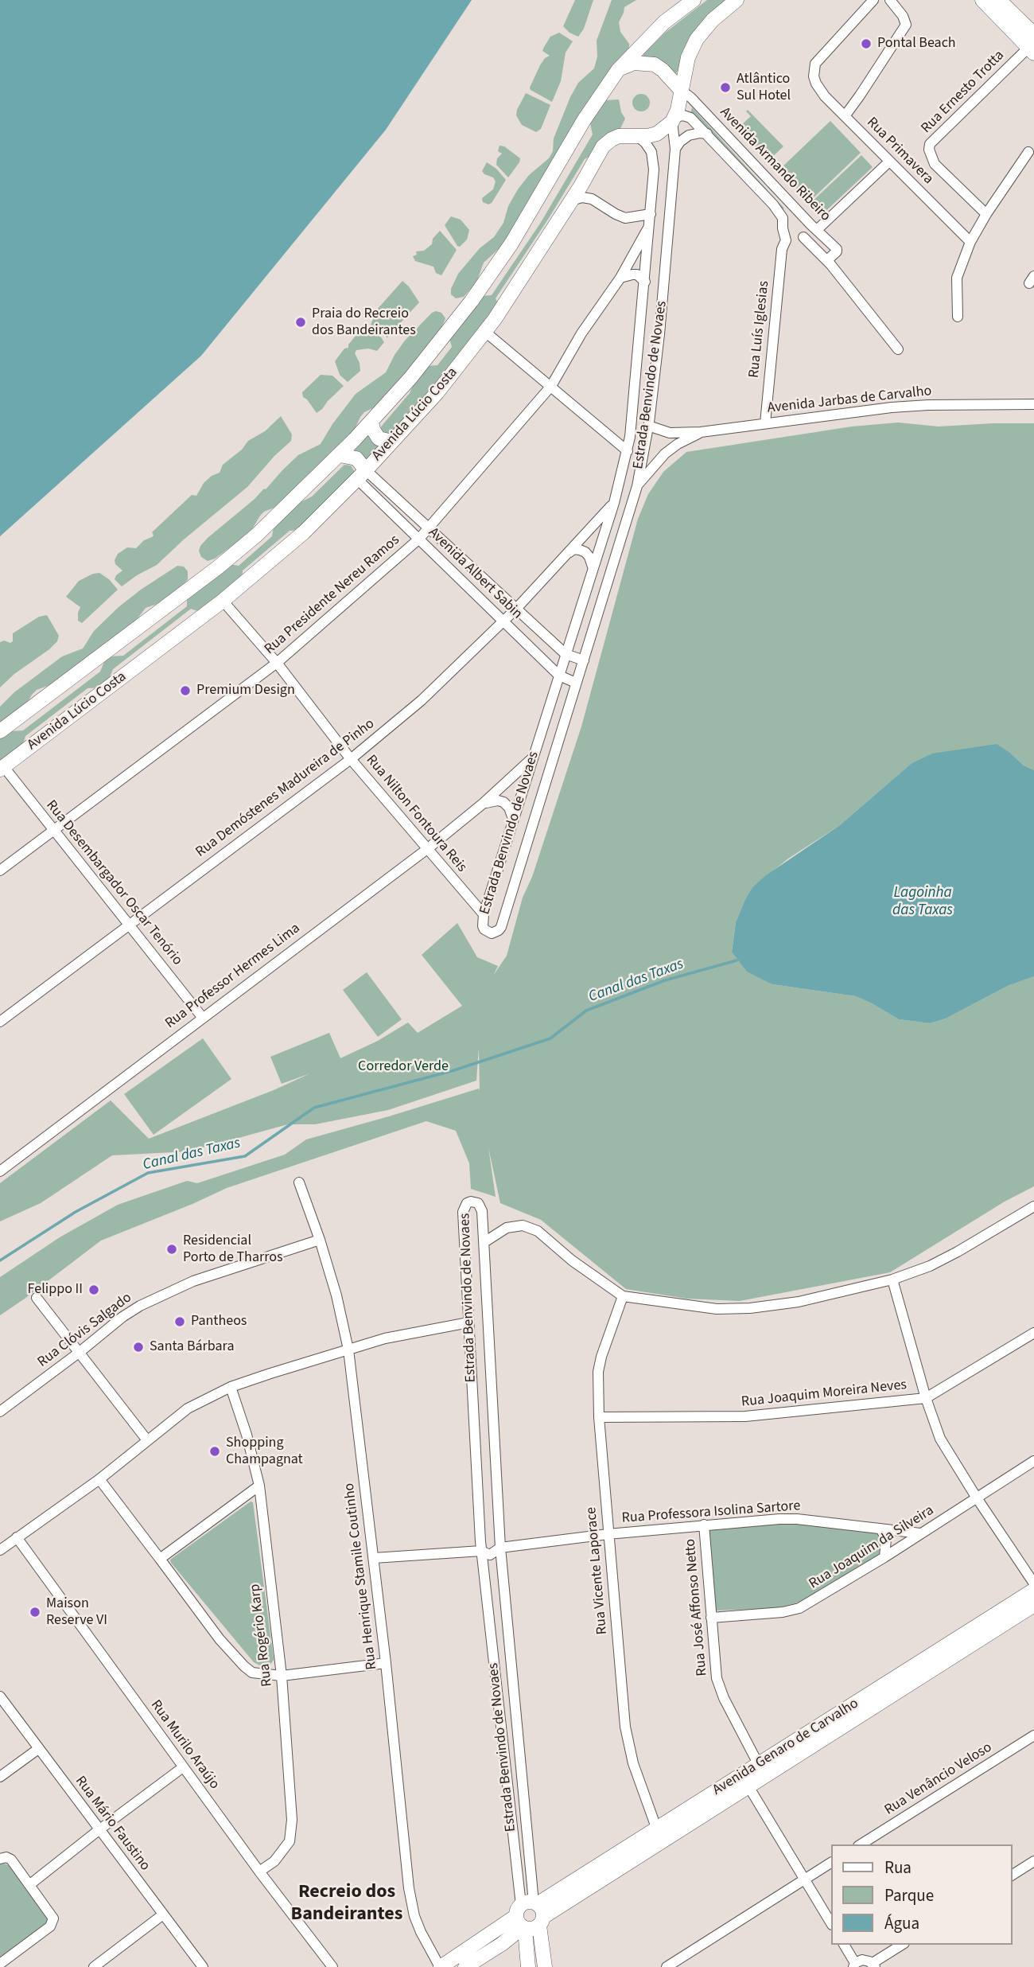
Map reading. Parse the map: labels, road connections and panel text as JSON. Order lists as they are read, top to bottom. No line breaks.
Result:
{"streets":{"main road":["Estrada Benvindo de Novaes","Avenida Lúcio Costa","Avenida Genaro de Carvalho"],"street":["Rua Ernesto Trotta","Rua Primavera","Avenida Armando Ribeiro","Rua Luís Iglesias","Avenida Jarbas de Carvalho","Avenida Albert Sabin","Rua Presidente Nereu Ramos","Rua Demóstenes Madureira de Pinho","Rua Nilton Fontoura Reis","Rua Desembargador Oscar Tenório","Rua Professor Hermes Lima","Rua Clóvis Salgado","Rua Joaquim Moreira Neves","Rua Professora Isolina Sartore","Rua Joaquim da Silveira","Rua Vicente Laporace","Rua Henrique Stamile Coutinho","Rua José Affonso Netto","Rua Rogério Karp","Rua Murilo Araújo","Rua Venâncio Veloso","Rua Mário Faustino"]},"crossings":[["Avenida Armando Ribeiro","Estrada Benvindo de Novaes"],["Avenida Armando Ribeiro","Avenida Lúcio Costa"],["Rua Luís Iglesias","Avenida Jarbas de Carvalho"],["Estrada Benvindo de Novaes","Avenida Jarbas de Carvalho"],["Estrada Benvindo de Novaes","Avenida Lúcio Costa"],["Estrada Benvindo de Novaes","Avenida Albert Sabin"],["Estrada Benvindo de Novaes","Rua Presidente Nereu Ramos"],["Estrada Benvindo de Novaes","Rua Demóstenes Madureira de Pinho"],["Estrada Benvindo de Novaes","Rua Nilton Fontoura Reis"],["Estrada Benvindo de Novaes","Rua Professor Hermes Lima"],["Estrada Benvindo de Novaes","Rua Professora Isolina Sartore"],["Estrada Benvindo de Novaes","Avenida Genaro de Carvalho"],["Avenida Lúcio Costa","Avenida Albert Sabin"],["Avenida Lúcio Costa","Rua Nilton Fontoura Reis"],["Avenida Lúcio Costa","Rua Desembargador Oscar Tenório"],["Avenida Albert Sabin","Rua Presidente Nereu Ramos"],["Avenida Albert Sabin","Rua Demóstenes Madureira de Pinho"],["Rua Presidente Nereu Ramos","Rua Nilton Fontoura Reis"],["Rua Presidente Nereu Ramos","Rua Desembargador Oscar Tenório"],["Rua Demóstenes Madureira de Pinho","Rua Nilton Fontoura Reis"],["Rua Demóstenes Madureira de Pinho","Rua Desembargador Oscar Tenório"],["Rua Nilton Fontoura Reis","Rua Professor Hermes Lima"],["Rua Desembargador Oscar Tenório","Rua Professor Hermes Lima"],["Rua Clóvis Salgado","Rua Henrique Stamile Coutinho"],["Rua Joaquim Moreira Neves","Rua Vicente Laporace"],["Rua Professora Isolina Sartore","Rua Joaquim da Silveira"],["Rua Professora Isolina Sartore","Rua Vicente Laporace"],["Rua Professora Isolina Sartore","Rua Henrique Stamile Coutinho"],["Rua Professora Isolina Sartore","Rua José Affonso Netto"],["Rua Joaquim da Silveira","Rua José Affonso Netto"],["Rua Vicente Laporace","Avenida Genaro de Carvalho"],["Rua Henrique Stamile Coutinho","Avenida Genaro de Carvalho"],["Rua José Affonso Netto","Avenida Genaro de Carvalho"],["Rua Rogério Karp","Rua Murilo Araújo"]],"districts":["Recreio dos Bandeirantes"],"water":["Lagoinha das Taxas","Canal das Taxas"],"parks":["Corredor Verde"],"places":["Pontal Beach","Atlântico Sul Hotel","Praia do Recreio dos Bandeirantes","Premium Design","Residencial Porto de Tharros","Felippo II","Pantheos","Santa Bárbara","Shopping Champagnat","Maison Reserve VI"],"legend":["Rua","Parque","Água"]}
